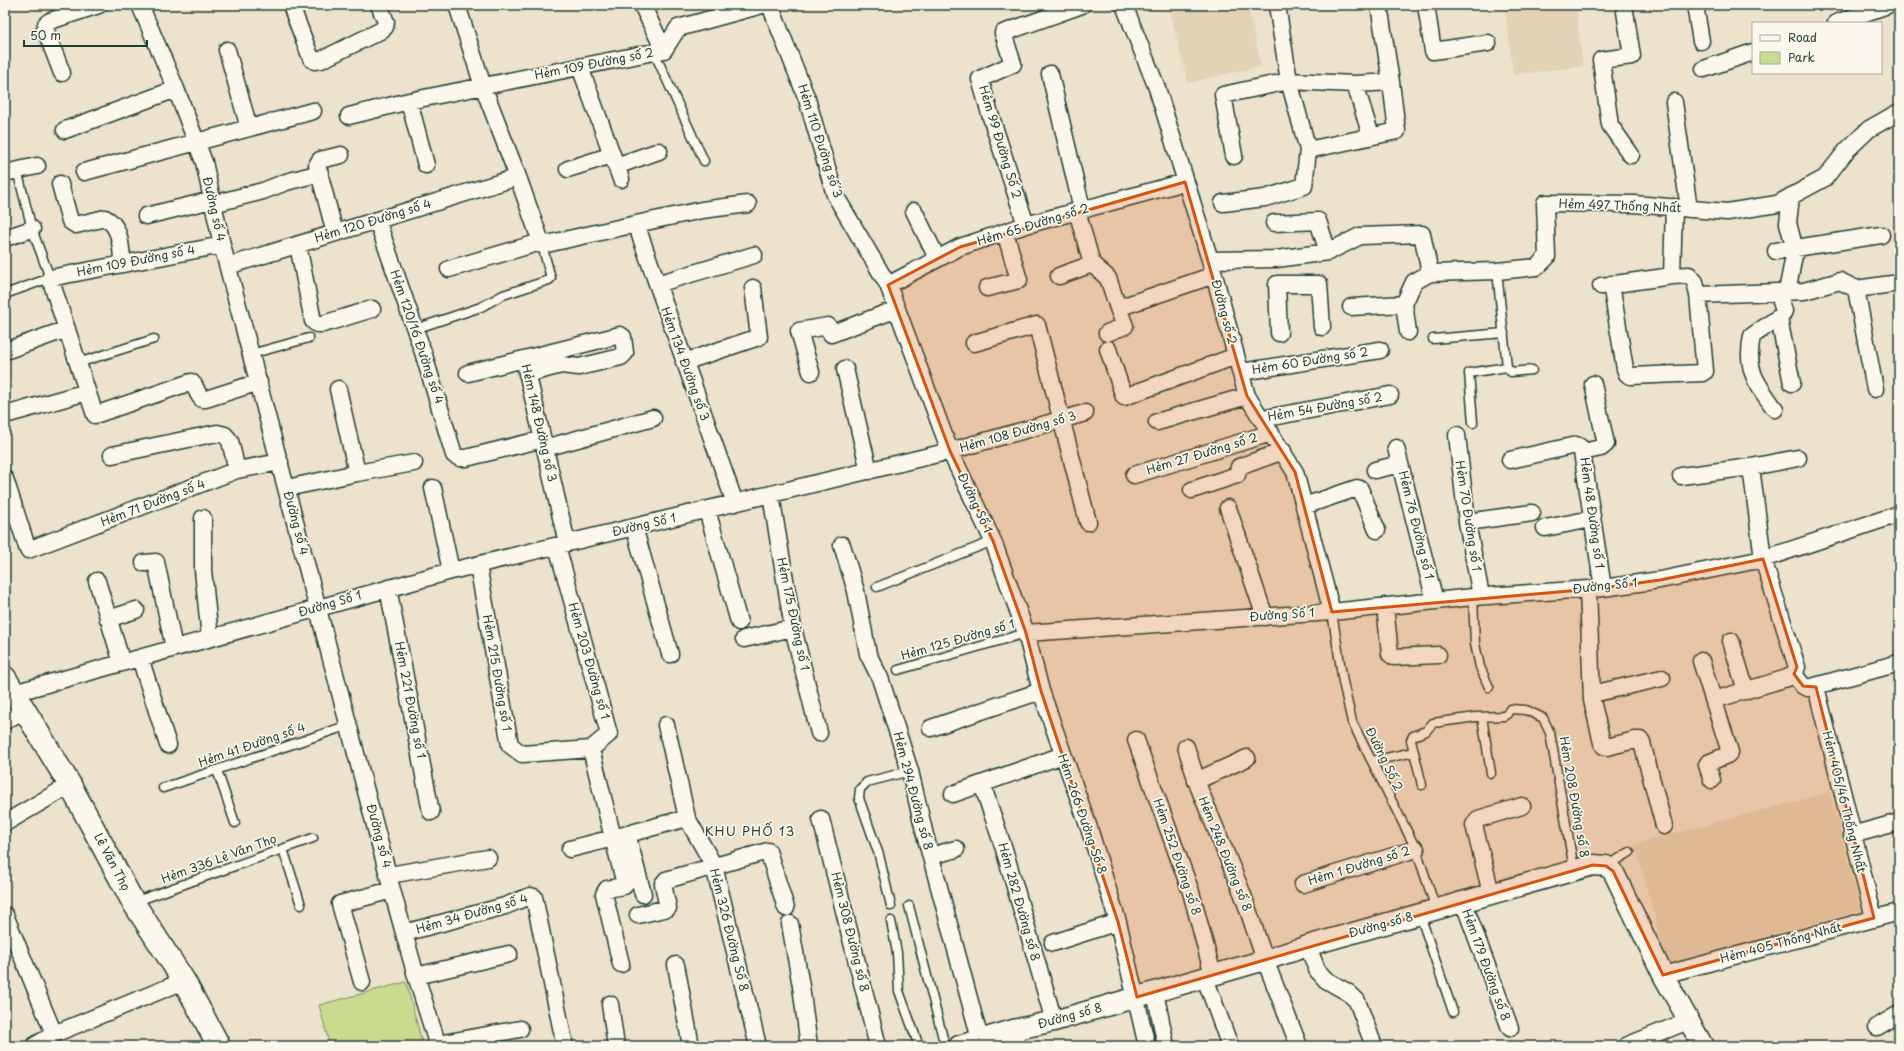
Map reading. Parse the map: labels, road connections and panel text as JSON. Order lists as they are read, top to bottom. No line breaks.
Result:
{"streets":{"main road":["Lê Văn Thọ"],"street":["Hẻm 109 Đường số 2","Hẻm 110 Đường số 3","Hẻm 99 Đường Số 2","Hẻm 497 Thống Nhất","Đường số 4","Hẻm 120 Đường số 4","Hẻm 65 Đường số 2","Hẻm 109 Đường số 4","Đường số 2","Hẻm 120/16 Đường số 4","Hẻm 60 Đường số 2","Hẻm 134 Đường số 3","Hẻm 54 Đường số 2","Hẻm 148 Đường số 3","Hẻm 108 Đường số 3","Hẻm 27 Đường số 2","Hẻm 71 Đường số 4","Đường Số 1","Hẻm 48 Đường số 1","Hẻm 70 Đường số 1","Hẻm 76 Đường số 1","Hẻm 175 Đường số 1","Hẻm 203 Đường số 1","Hẻm 215 Đường số 1","Hẻm 221 Đường số 1","Hẻm 294 Đường số 8","Hẻm 405/46 Thống Nhất","Hẻm 266 Đường Số 8","Hẻm 248 Đường số 8","Hẻm 252 Đường số 8","Hẻm 1 Đường số 2","Hẻm 282 Đường số 8","Hẻm 34 Đường số 4","Đường số 8","Hẻm 326 Đường Số 8","Hẻm 308 Đường số 8","Hẻm 405 Thống Nhất","Hẻm 179 Đường số 8"],"lane":["Hẻm 125 Đường số 1","Hẻm 41 Đường số 4","Đường Số 2","Hẻm 208 Đường số 8","Hẻm 336 Lê Văn Thọ"]},"crossings":[["Hẻm 110 Đường số 3","Hẻm 65 Đường số 2"],["Hẻm 110 Đường số 3","Hẻm 108 Đường số 3"],["Hẻm 110 Đường số 3","Đường Số 1"],["Hẻm 99 Đường Số 2","Hẻm 65 Đường số 2"],["Đường số 4","Hẻm 120 Đường số 4"],["Đường số 4","Hẻm 109 Đường số 4"],["Đường số 4","Hẻm 71 Đường số 4"],["Đường số 4","Đường Số 1"],["Đường số 4","Hẻm 41 Đường số 4"],["Đường số 4","Hẻm 34 Đường số 4"],["Hẻm 120 Đường số 4","Hẻm 120/16 Đường số 4"],["Hẻm 65 Đường số 2","Đường số 2"],["Đường số 2","Hẻm 60 Đường số 2"],["Đường số 2","Hẻm 54 Đường số 2"],["Đường số 2","Hẻm 27 Đường số 2"],["Đường số 2","Đường Số 1"],["Đường số 2","Đường Số 2"],["Hẻm 120/16 Đường số 4","Hẻm 148 Đường số 3"],["Hẻm 134 Đường số 3","Đường Số 1"],["Hẻm 148 Đường số 3","Đường Số 1"],["Hẻm 148 Đường số 3","Hẻm 203 Đường số 1"],["Hẻm 108 Đường số 3","Đường Số 1"],["Đường Số 1","Hẻm 48 Đường số 1"],["Đường Số 1","Hẻm 70 Đường số 1"],["Đường Số 1","Hẻm 76 Đường số 1"],["Đường Số 1","Hẻm 175 Đường số 1"],["Đường Số 1","Hẻm 125 Đường số 1"],["Đường Số 1","Hẻm 203 Đường số 1"],["Đường Số 1","Hẻm 215 Đường số 1"],["Đường Số 1","Hẻm 221 Đường số 1"],["Đường Số 1","Đường Số 2"],["Đường Số 1","Hẻm 266 Đường Số 8"],["Đường Số 1","Lê Văn Thọ"],["Hẻm 125 Đường số 1","Hẻm 266 Đường Số 8"],["Hẻm 203 Đường số 1","Hẻm 215 Đường số 1"],["Đường Số 2","Hẻm 1 Đường số 2"],["Đường Số 2","Đường số 8"],["Hẻm 294 Đường số 8","Đường số 8"],["Hẻm 208 Đường số 8","Đường số 8"],["Hẻm 405/46 Thống Nhất","Hẻm 405 Thống Nhất"],["Hẻm 266 Đường Số 8","Đường số 8"],["Hẻm 248 Đường số 8","Đường số 8"],["Hẻm 252 Đường số 8","Đường số 8"],["Hẻm 336 Lê Văn Thọ","Lê Văn Thọ"],["Hẻm 282 Đường số 8","Đường số 8"],["Đường số 8","Hẻm 179 Đường số 8"]],"districts":["KHU PHỐ 13"],"legend":["Road","Park"],"scale_bar":"50 m"}
